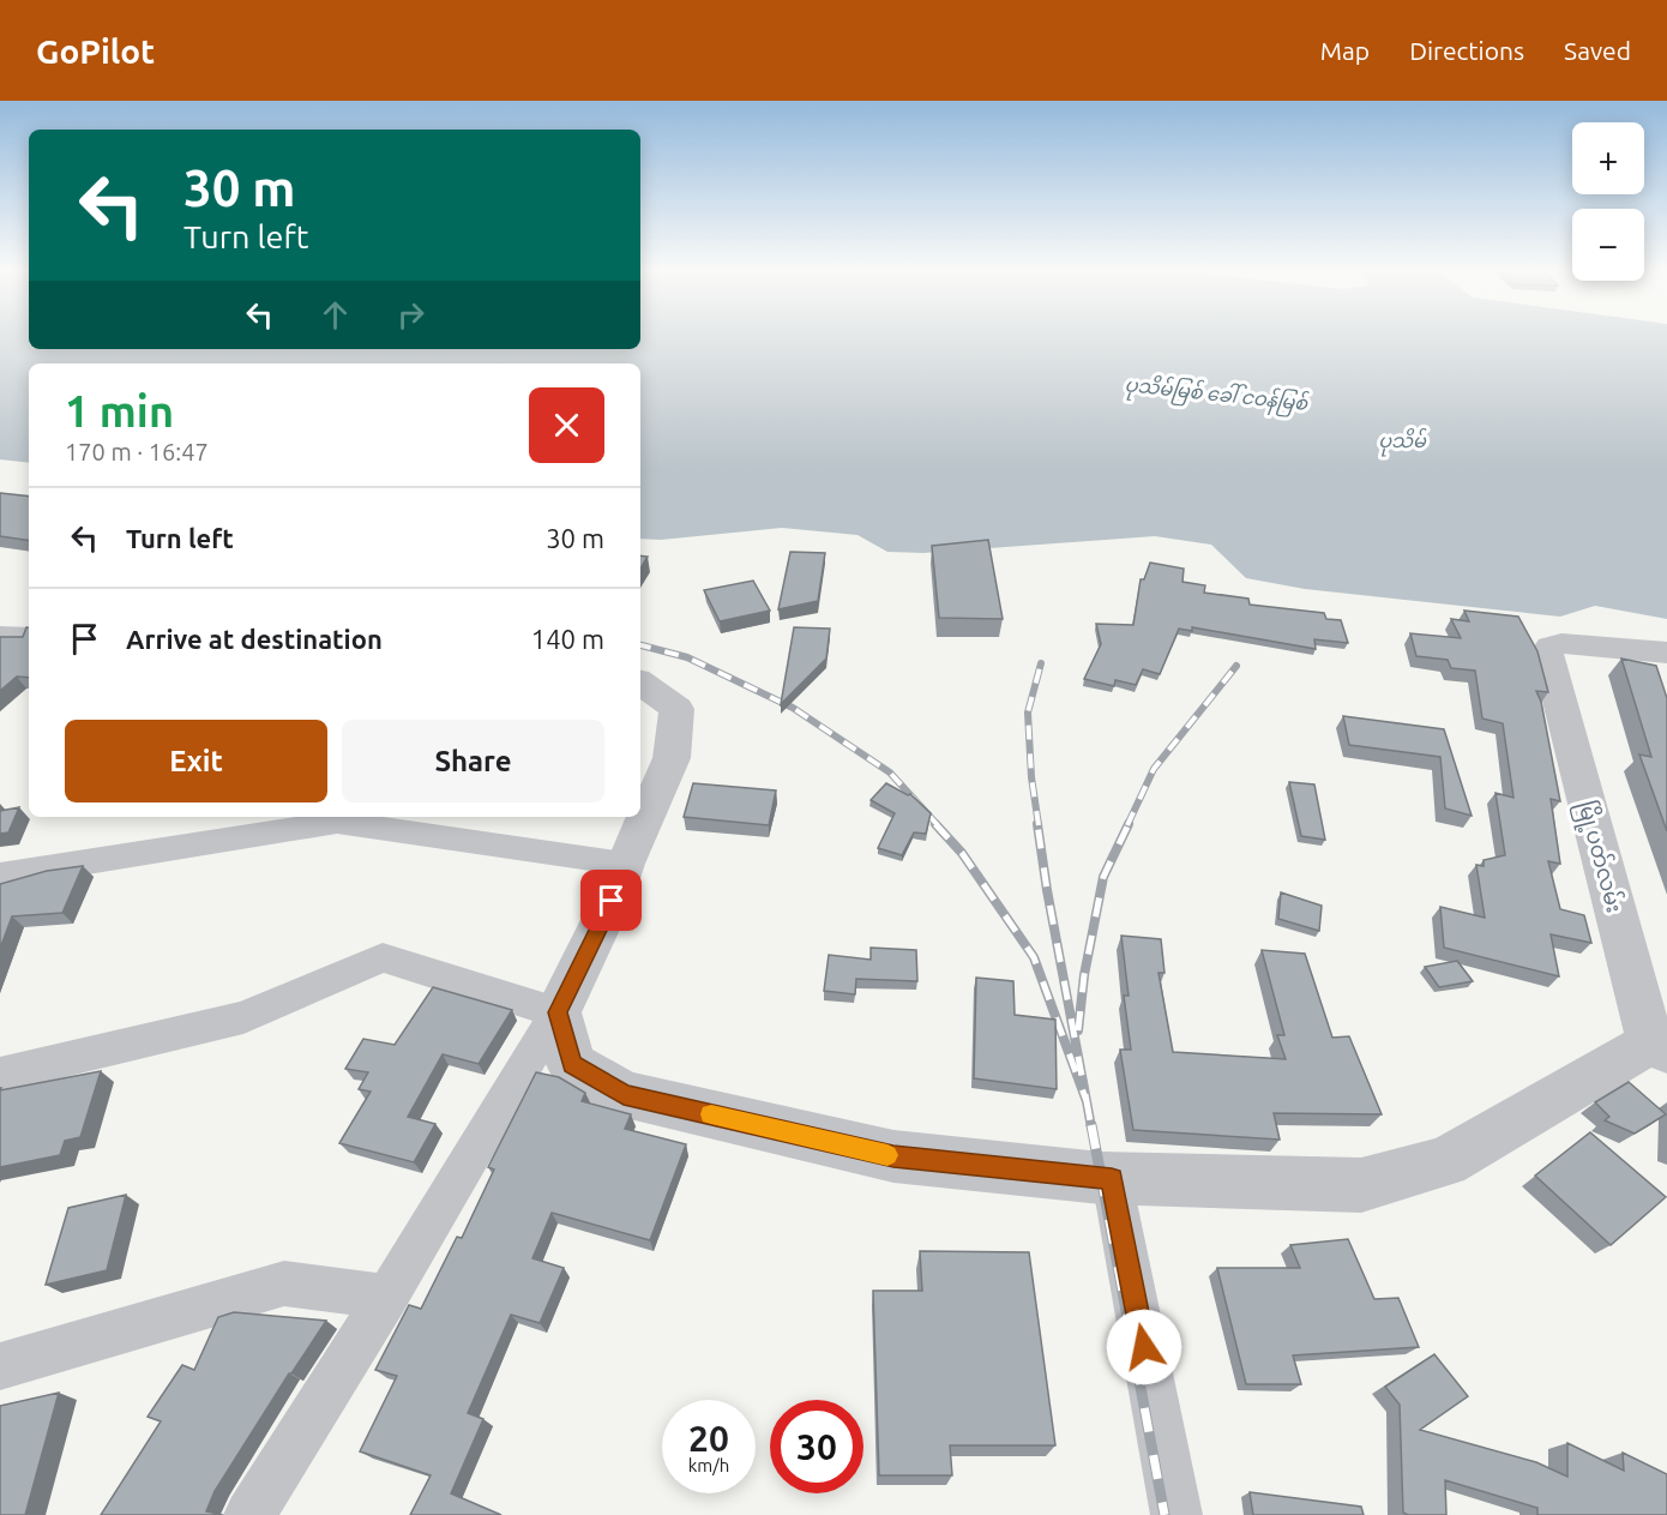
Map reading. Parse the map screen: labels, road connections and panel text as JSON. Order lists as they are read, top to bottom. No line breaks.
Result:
{"streets":{"street":["မြို့ပတ်လမ်း"]},"water":["ပုသိမ်မြစ် ခေါ် ငဝန်မြစ်","ပုသိမ်"],"page":{"header":"GoPilot","nav":["Map","Directions","Saved"],"map_buttons":["+","−"],"turn":["30 m","Turn left"],"heading":["1 min","170 m · 16:47"],"list":[{"name":"Turn left","value":"30 m"},{"name":"Arrive at destination","value":"140 m"}],"buttons":["Exit","Share"],"speed":"20 km/h","limit":"30"}}
